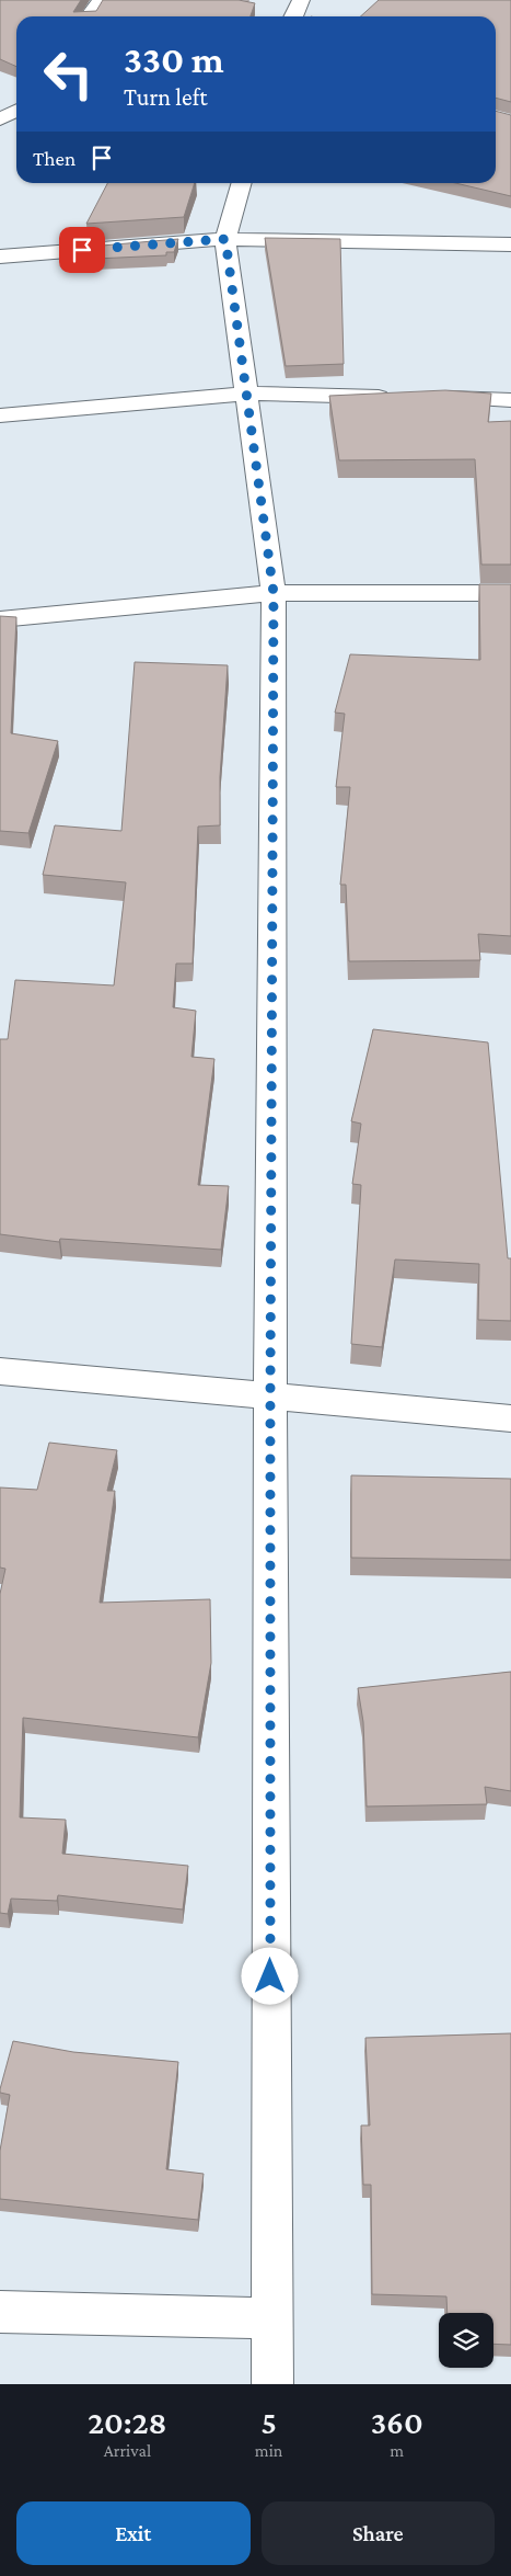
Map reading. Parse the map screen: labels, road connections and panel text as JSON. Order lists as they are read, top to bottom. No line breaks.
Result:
{"page":{"turn":["330 m","Turn left"],"then":"Then","eta":["20:28","Arrival","5","min","360","m"],"buttons":["Exit","Share"]}}
